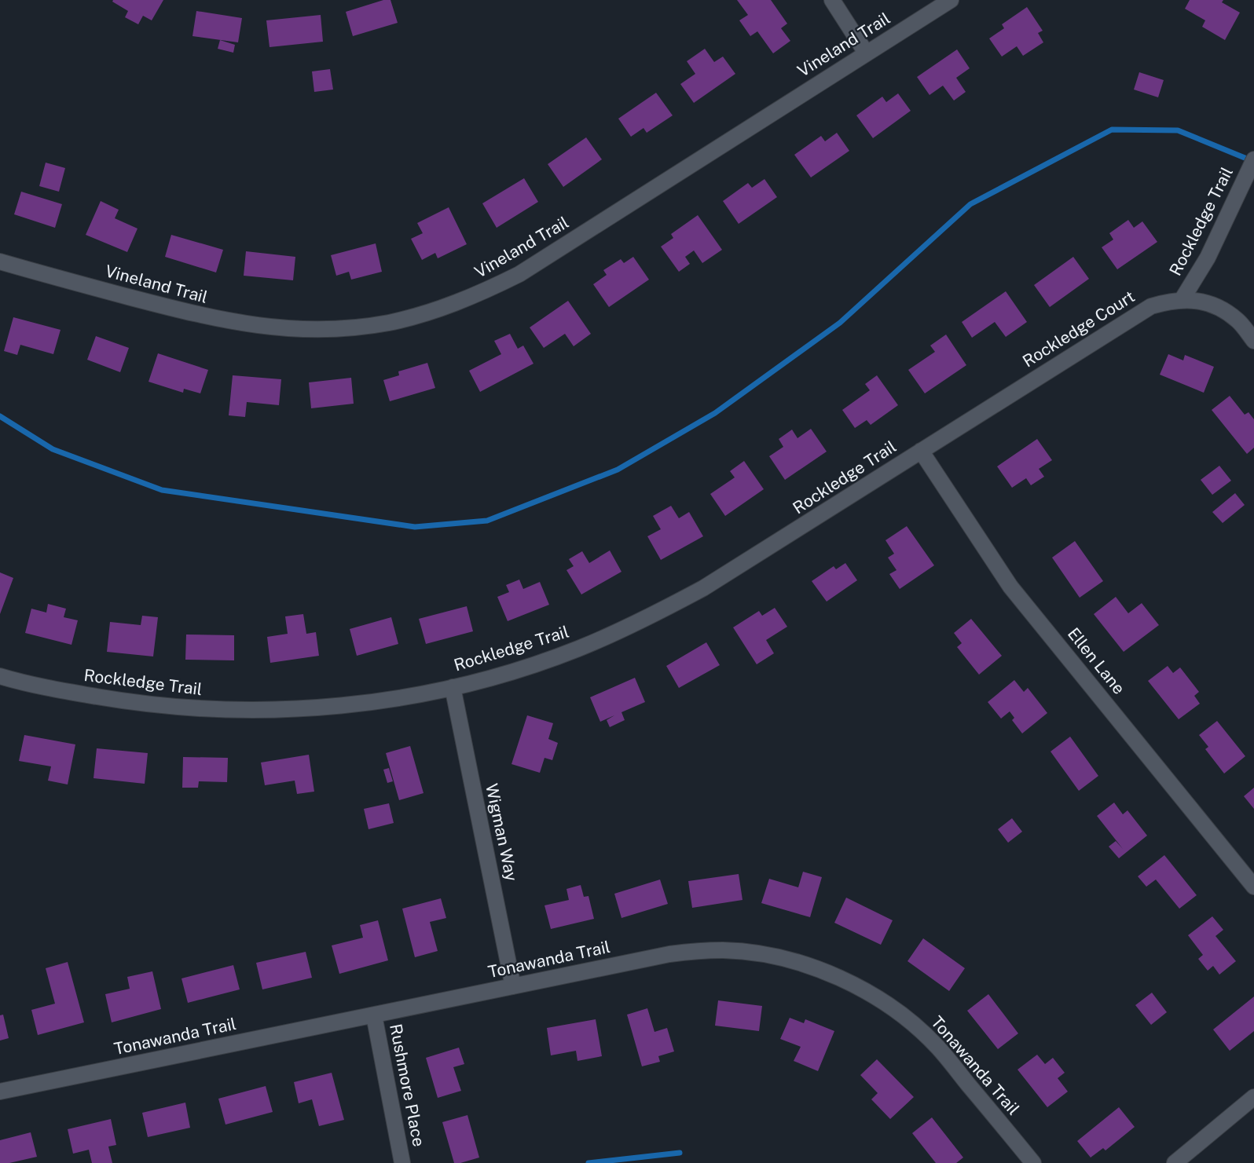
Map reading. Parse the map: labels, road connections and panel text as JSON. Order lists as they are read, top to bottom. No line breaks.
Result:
{"streets":{"street":["Vineland Trail","Rockledge Trail","Rockledge Court","Ellen Lane","Wigman Way","Tonawanda Trail","Rushmore Place"]},"crossings":[["Rockledge Trail","Rockledge Court"],["Rockledge Trail","Ellen Lane"],["Rockledge Trail","Wigman Way"],["Wigman Way","Tonawanda Trail"],["Tonawanda Trail","Rushmore Place"]]}
